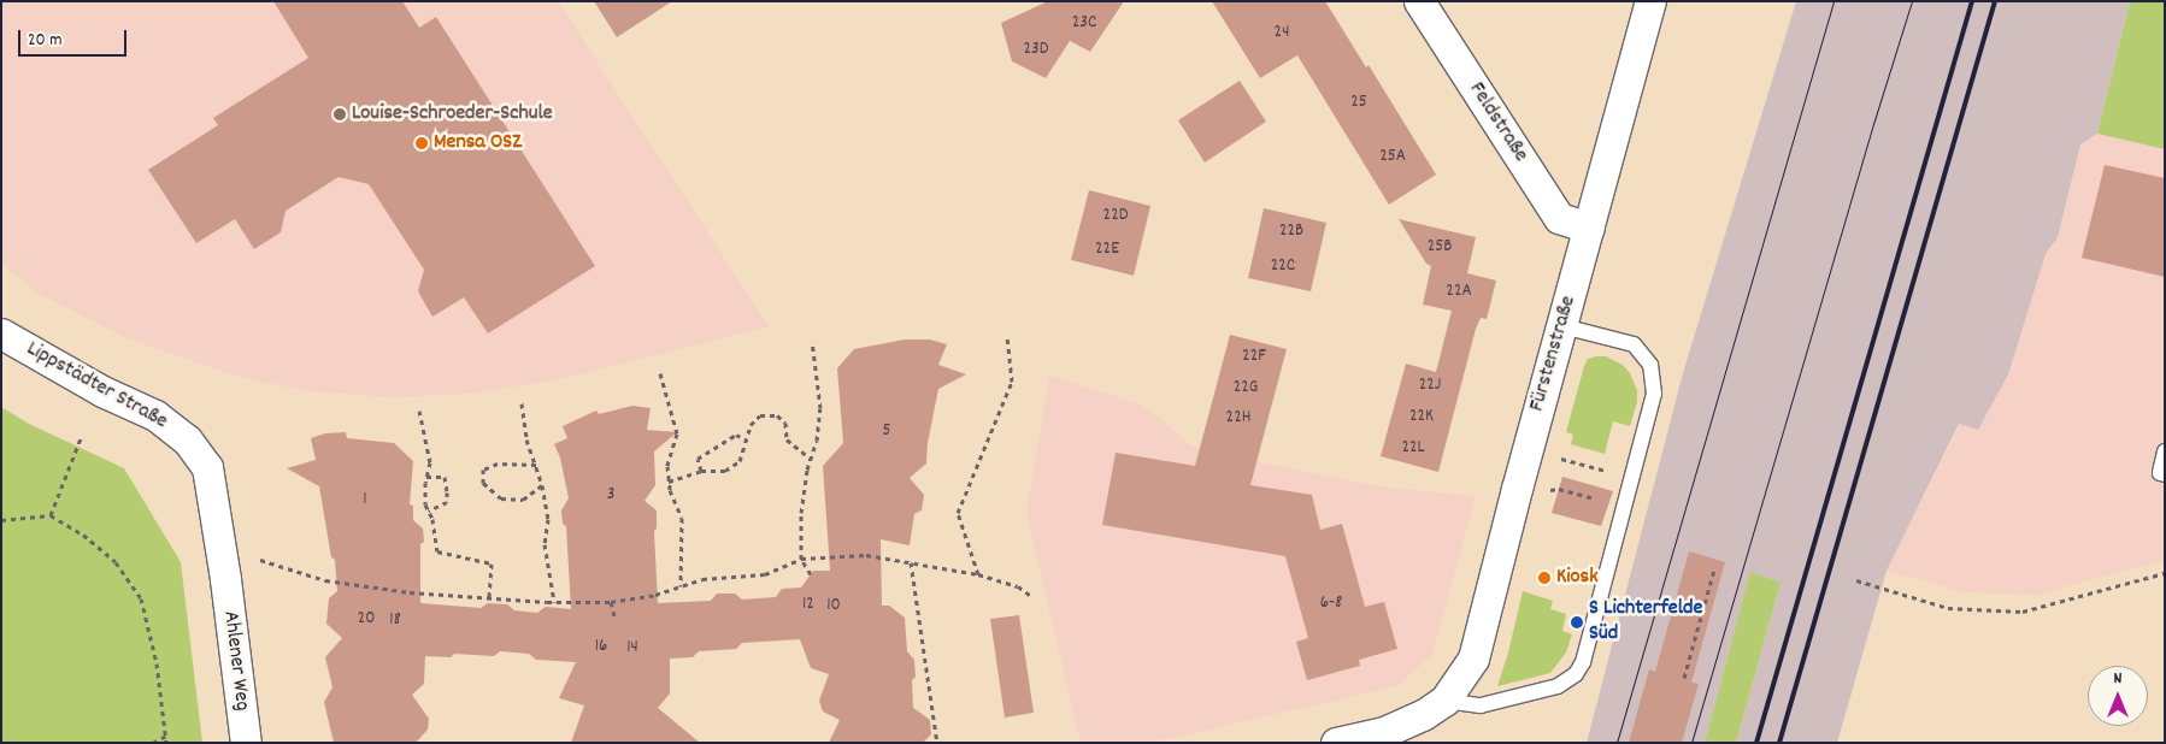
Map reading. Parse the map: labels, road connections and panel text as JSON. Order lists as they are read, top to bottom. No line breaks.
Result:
{"streets":{"street":["Feldstraße","Fürstenstraße","Lippstädter Straße","Ahlener Weg"]},"crossings":[["Feldstraße","Fürstenstraße"],["Lippstädter Straße","Ahlener Weg"]],"places":["Louise-Schroeder-Schule","Mensa OSZ","Kiosk","S Lichterfelde Süd"],"house_numbers":["23C","24","23D","25","25A","22D","22B","25B","22E","22C","22A","22F","22J","22G","22K","22H","5","22L","3","1","6-8","12","10","20","18","16","14"],"scale_bar":"20 m","north":"top"}
